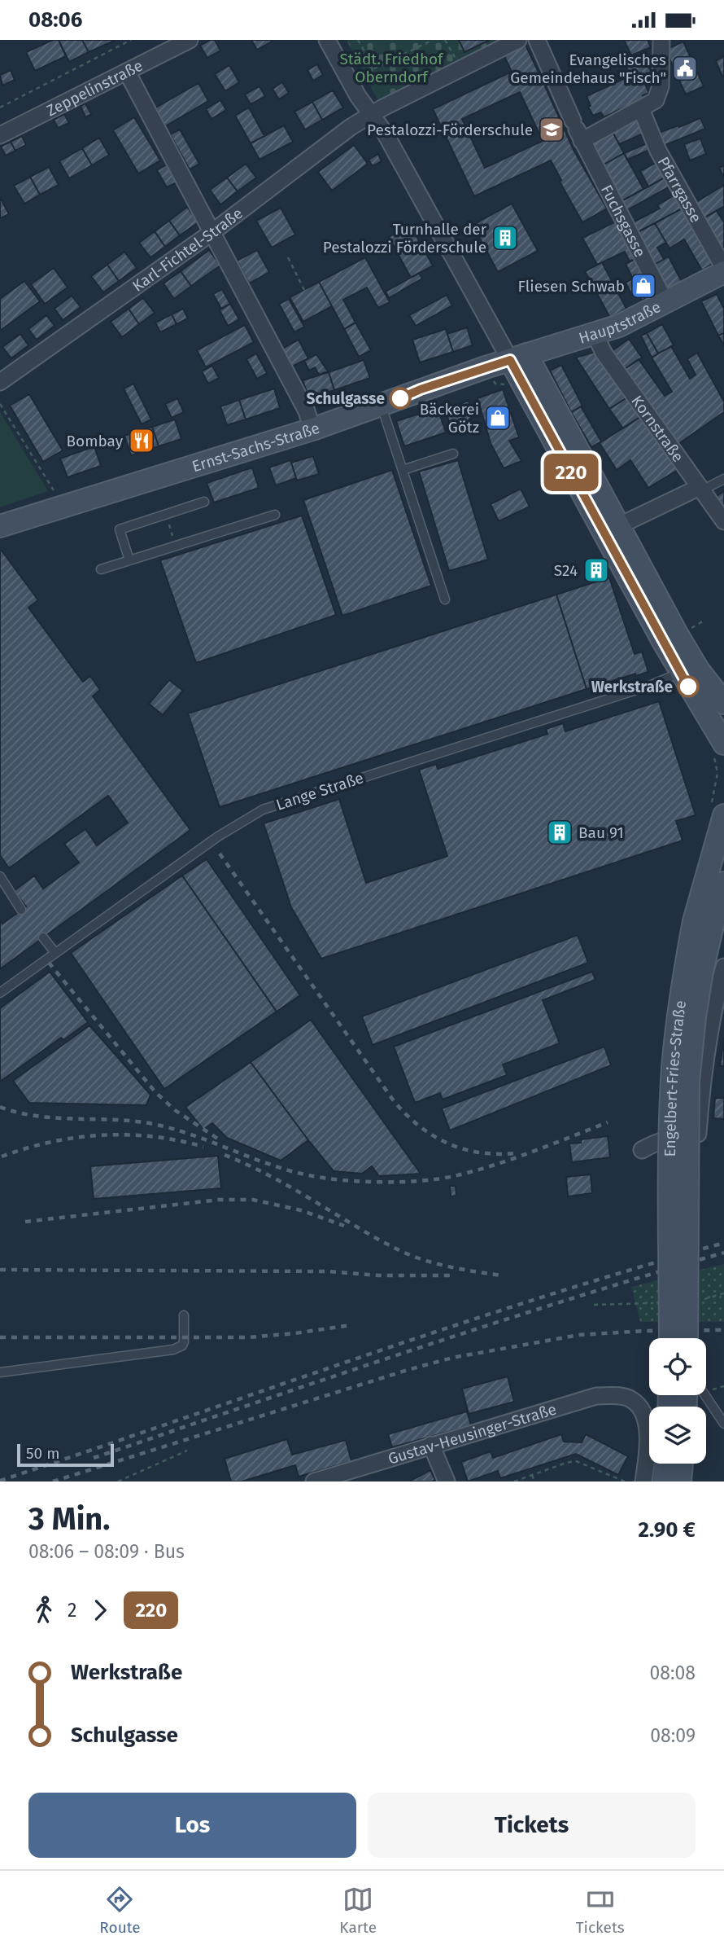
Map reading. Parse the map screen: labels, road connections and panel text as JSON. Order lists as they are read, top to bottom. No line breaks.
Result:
{"streets":{"main road":["Hauptstraße","Ernst-Sachs-Straße","Engelbert-Fries-Straße"],"street":["Zeppelinstraße","Pfarrgasse","Fuchsgasse","Karl-Fichtel-Straße","Kornstraße","Gustav-Heusinger-Straße"],"lane":["Lange Straße"]},"crossings":[["Fuchsgasse","Hauptstraße"],["Hauptstraße","Kornstraße"],["Hauptstraße","Ernst-Sachs-Straße"]],"parks":["Städt. Friedhof Oberndorf"],"places":{"public building":["Evangelisches Gemeindehaus \"Fisch\""],"school or university":["Pestalozzi-Förderschule"],"building":["Turnhalle der Pestalozzi Förderschule","S24","Bau 91"],"shop":["Fliesen Schwab","Bäckerei Götz"],"other":["Schulgasse","Werkstraße"],"restaurant":["Bombay"]},"lines":["bus line 220"],"scale_bar":"50 m","page":{"status":"08:06","on_map":"220","scale":"50 m","heading":["3 Min.","08:06 – 08:09 · Bus","2.90 €"],"legs":["2","220"],"list":[{"name":"Werkstraße","value":"08:08"},{"name":"Schulgasse","value":"08:09"}],"buttons":["Los","Tickets"],"tabs":["Route","Karte","Tickets"]}}
